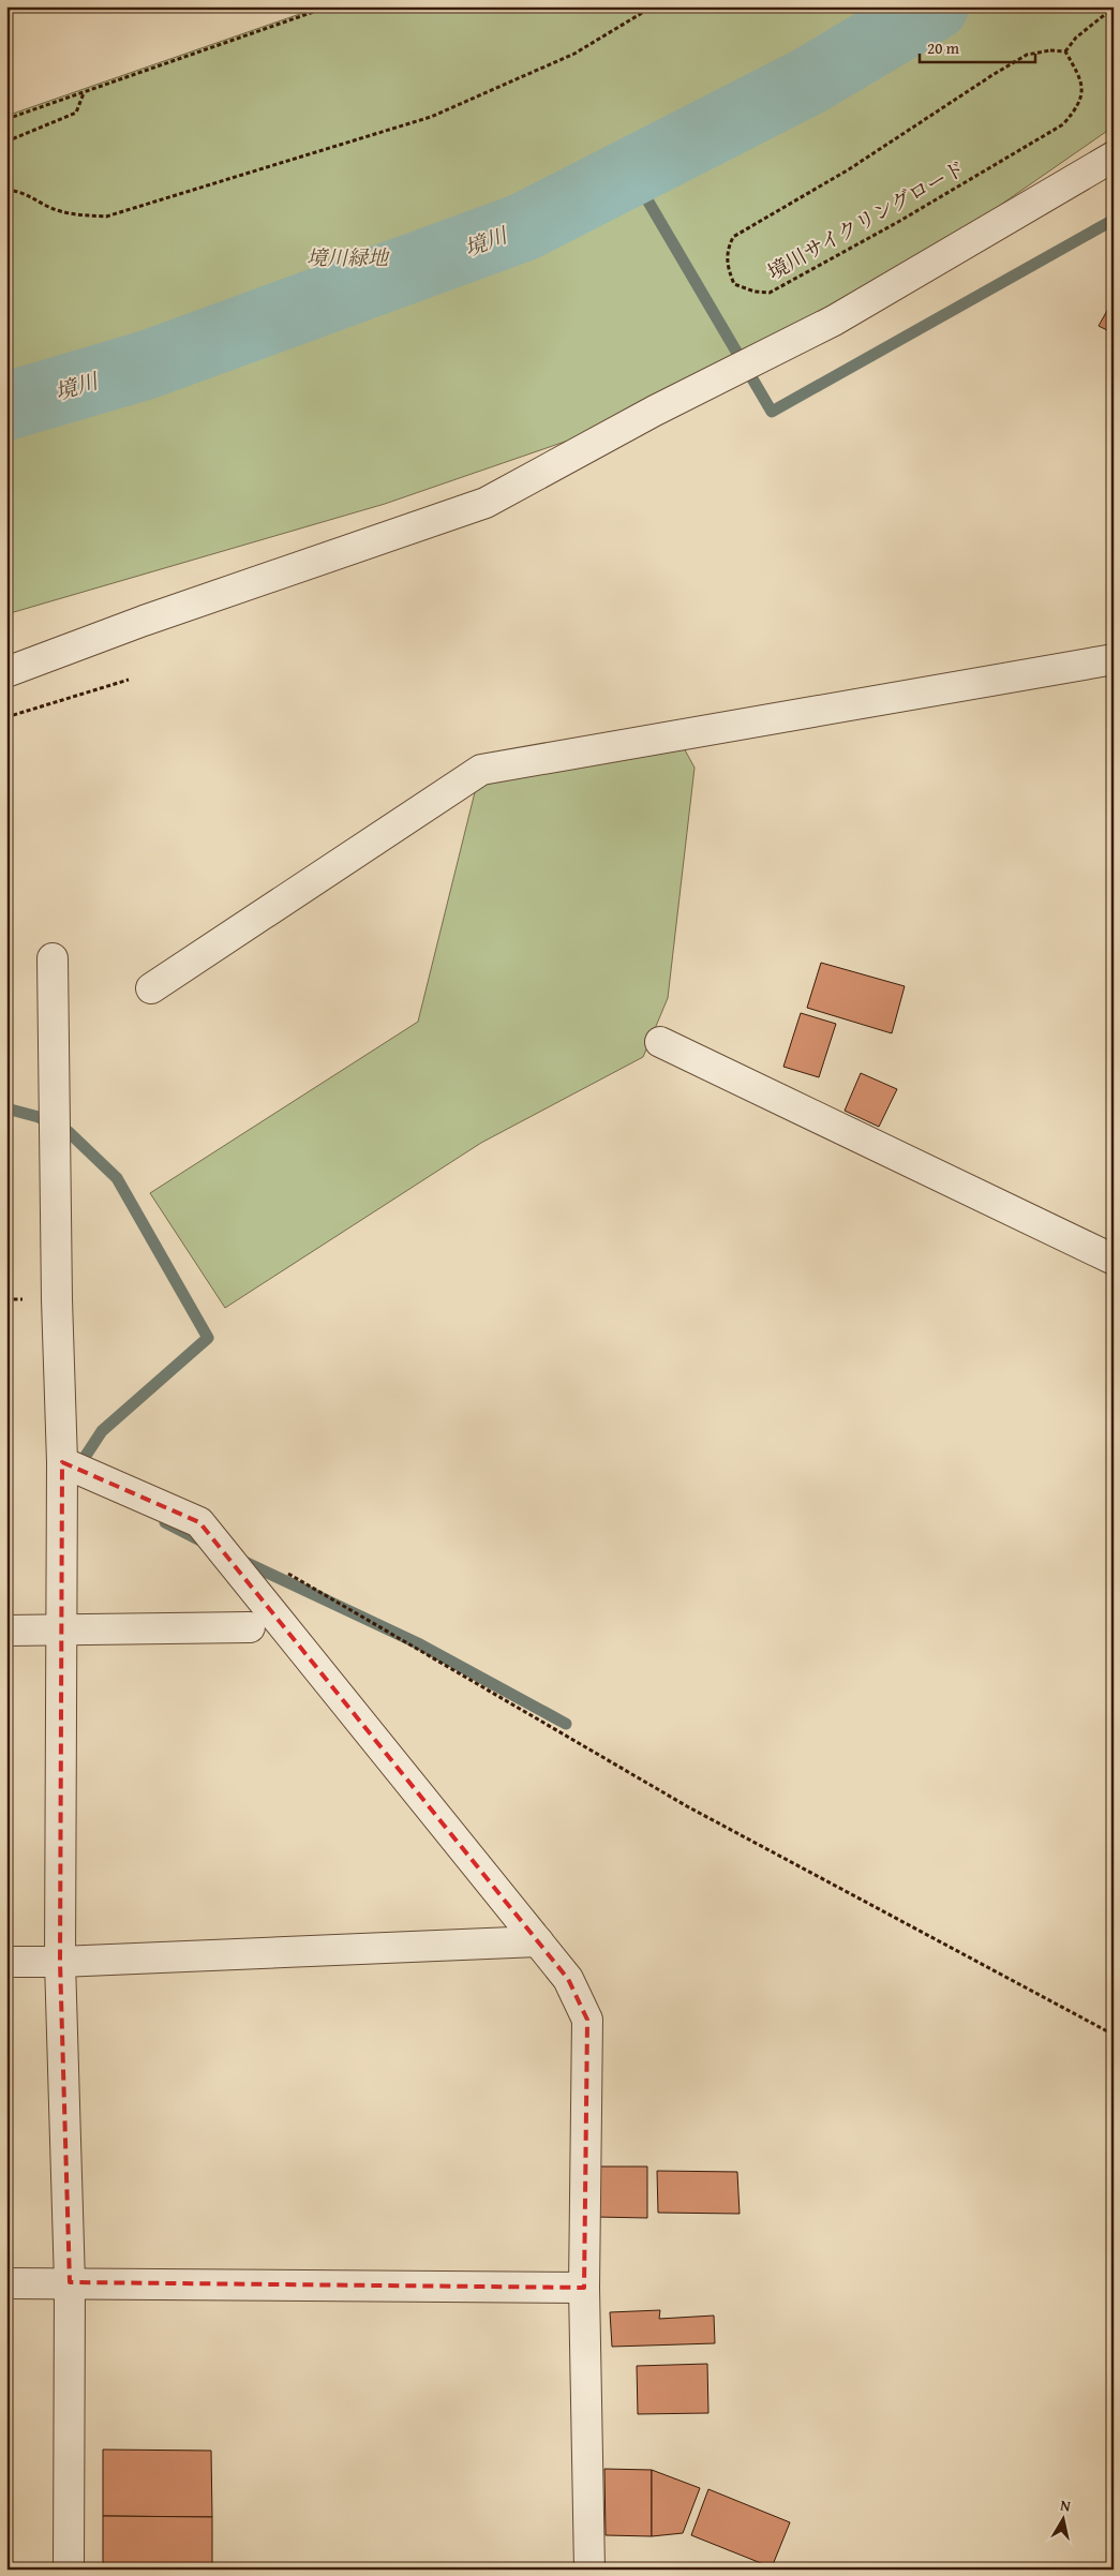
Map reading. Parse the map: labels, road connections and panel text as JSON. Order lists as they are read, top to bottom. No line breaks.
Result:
{"streets":{"path":["境川サイクリングロード"]},"water":["境川"],"parks":["境川緑地"],"scale_bar":"20 m","north":"top"}
